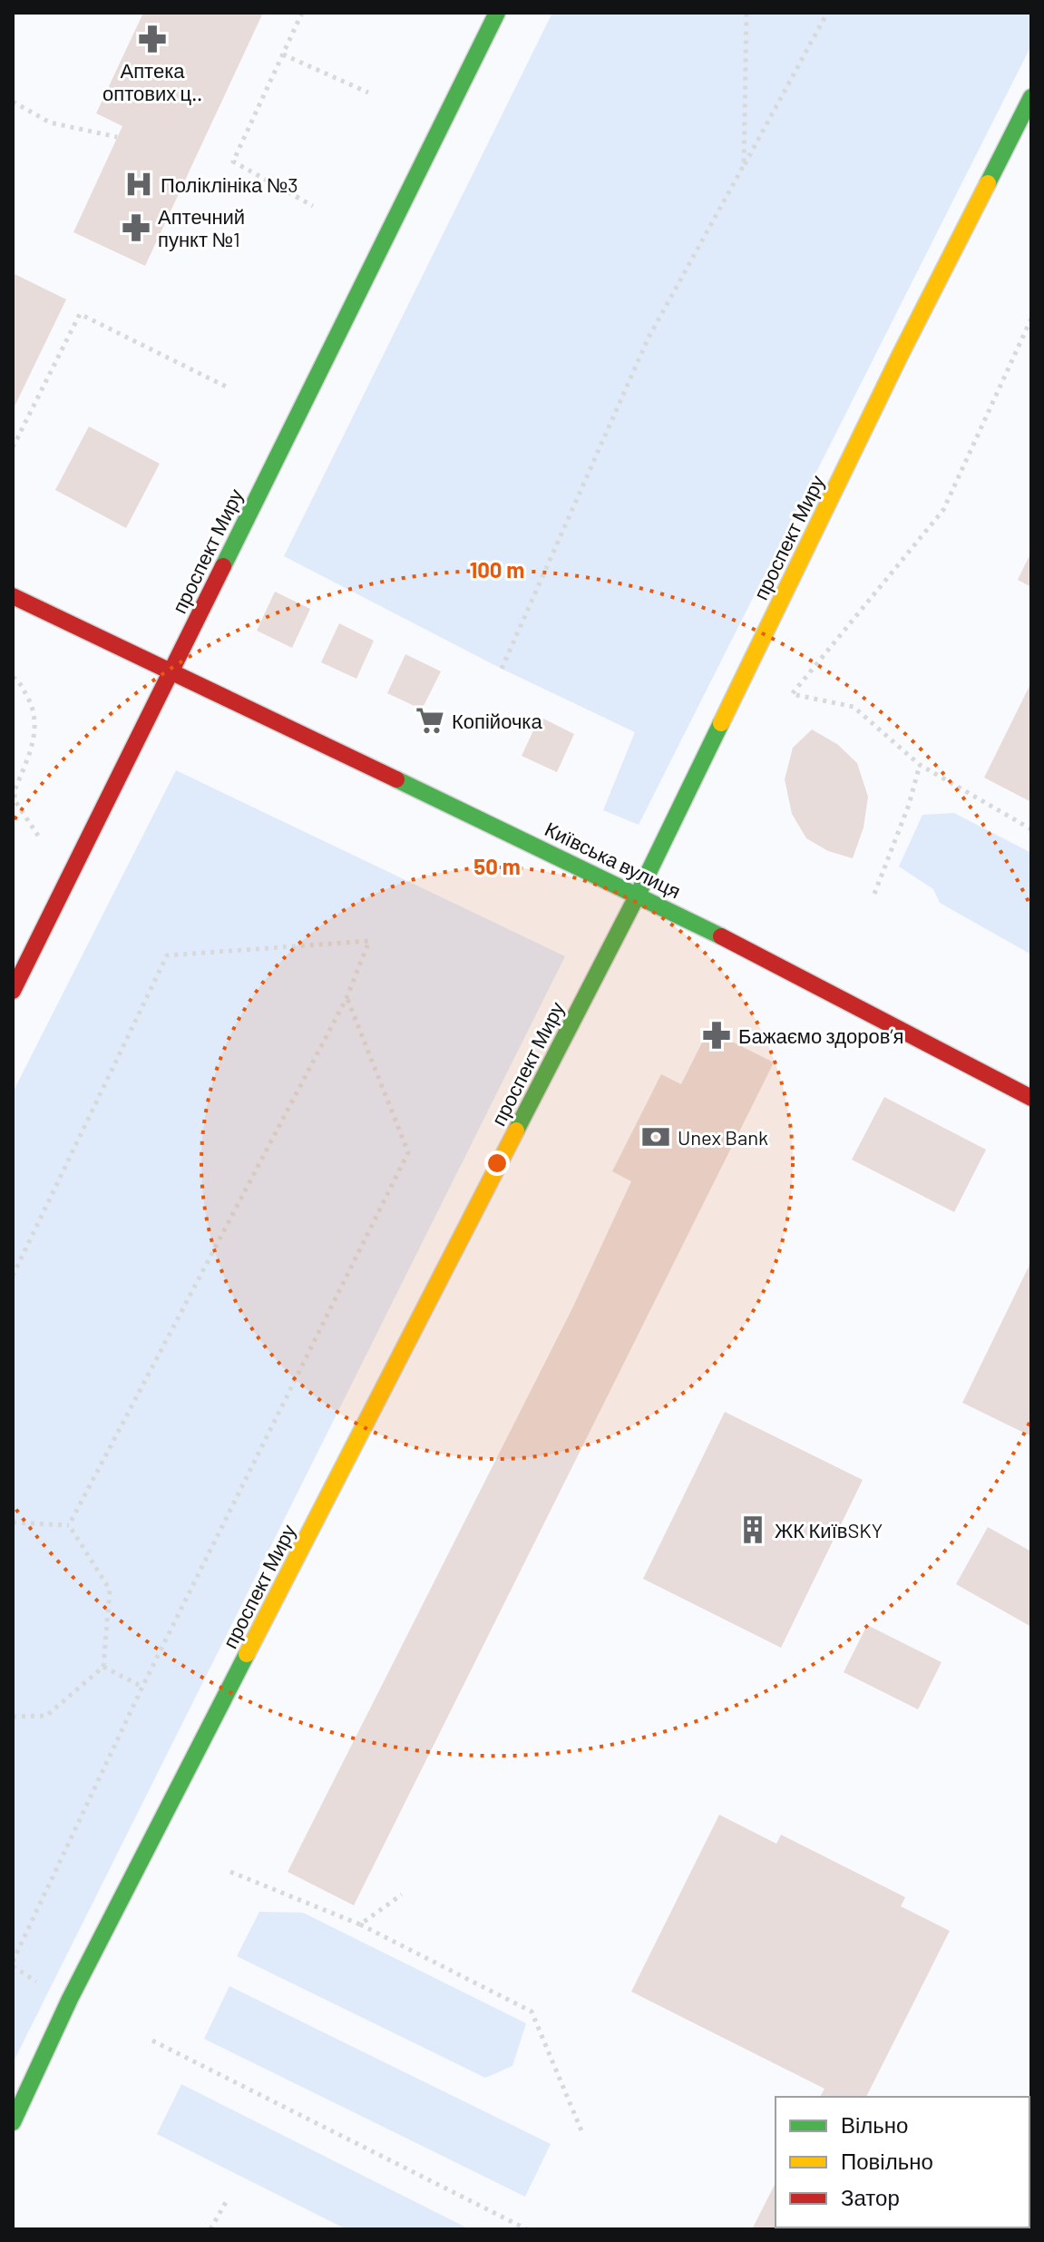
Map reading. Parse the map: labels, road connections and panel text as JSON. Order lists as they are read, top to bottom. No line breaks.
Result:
{"streets":{"main road":["проспект Миру","Київська вулиця"]},"crossings":[["проспект Миру","Київська вулиця"]],"places":{"pharmacy":["Аптека оптових ц‥","Аптечний пункт №1","Бажаємо здоровʼя"],"hospital":["Поліклініка №3"],"supermarket":["Копійочка"],"bank":["Unex Bank"],"building":["ЖК КиївSKY"]},"legend":["Вільно","Повільно","Затор"],"rings":["100 m","50 m"]}
